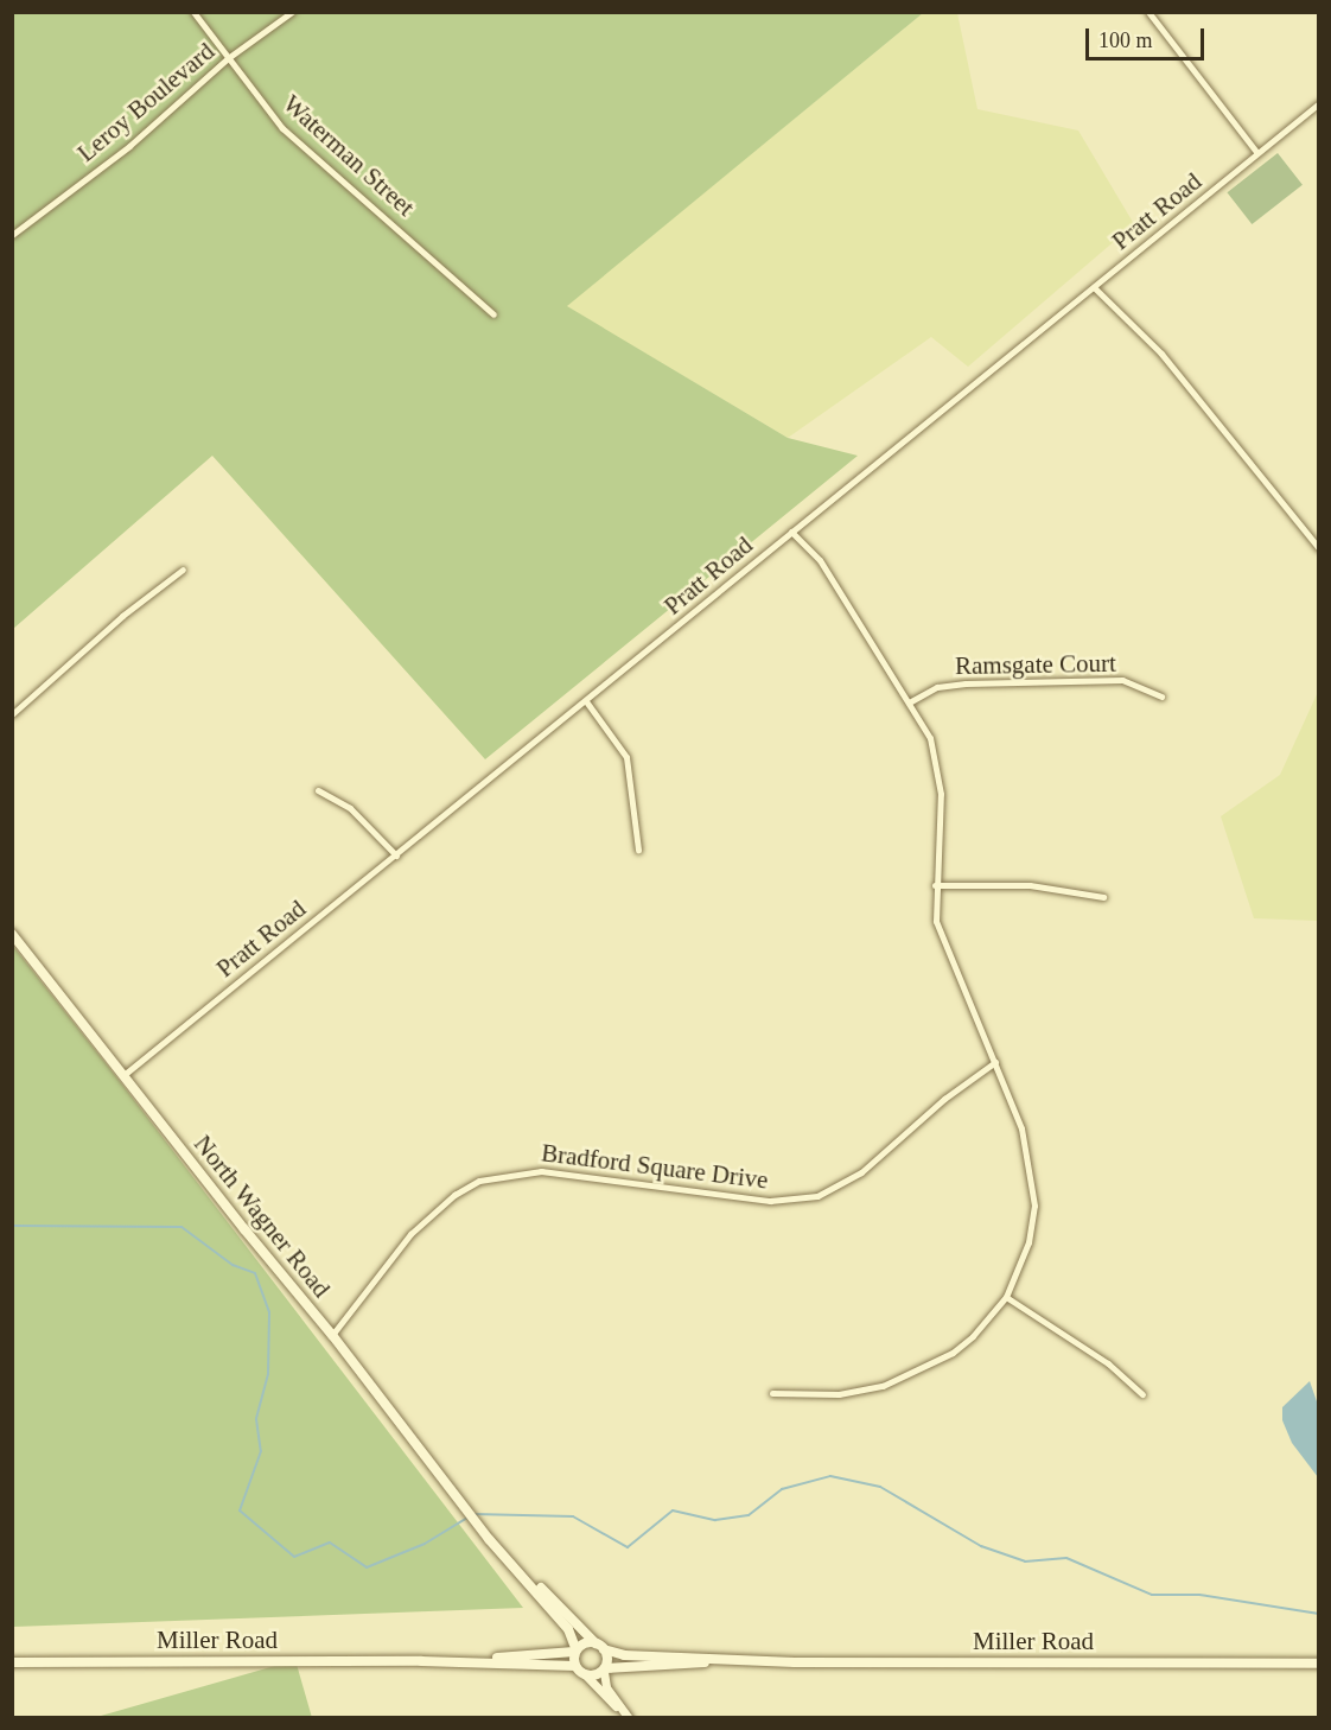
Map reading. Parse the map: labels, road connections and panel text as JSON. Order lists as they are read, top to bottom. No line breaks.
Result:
{"streets":{"main road":["North Wagner Road","Miller Road"],"street":["Leroy Boulevard","Waterman Street","Pratt Road","Ramsgate Court","Bradford Square Drive"]},"crossings":[["Leroy Boulevard","Waterman Street"],["Pratt Road","North Wagner Road"],["Bradford Square Drive","North Wagner Road"],["North Wagner Road","Miller Road"]],"scale_bar":"100 m"}
